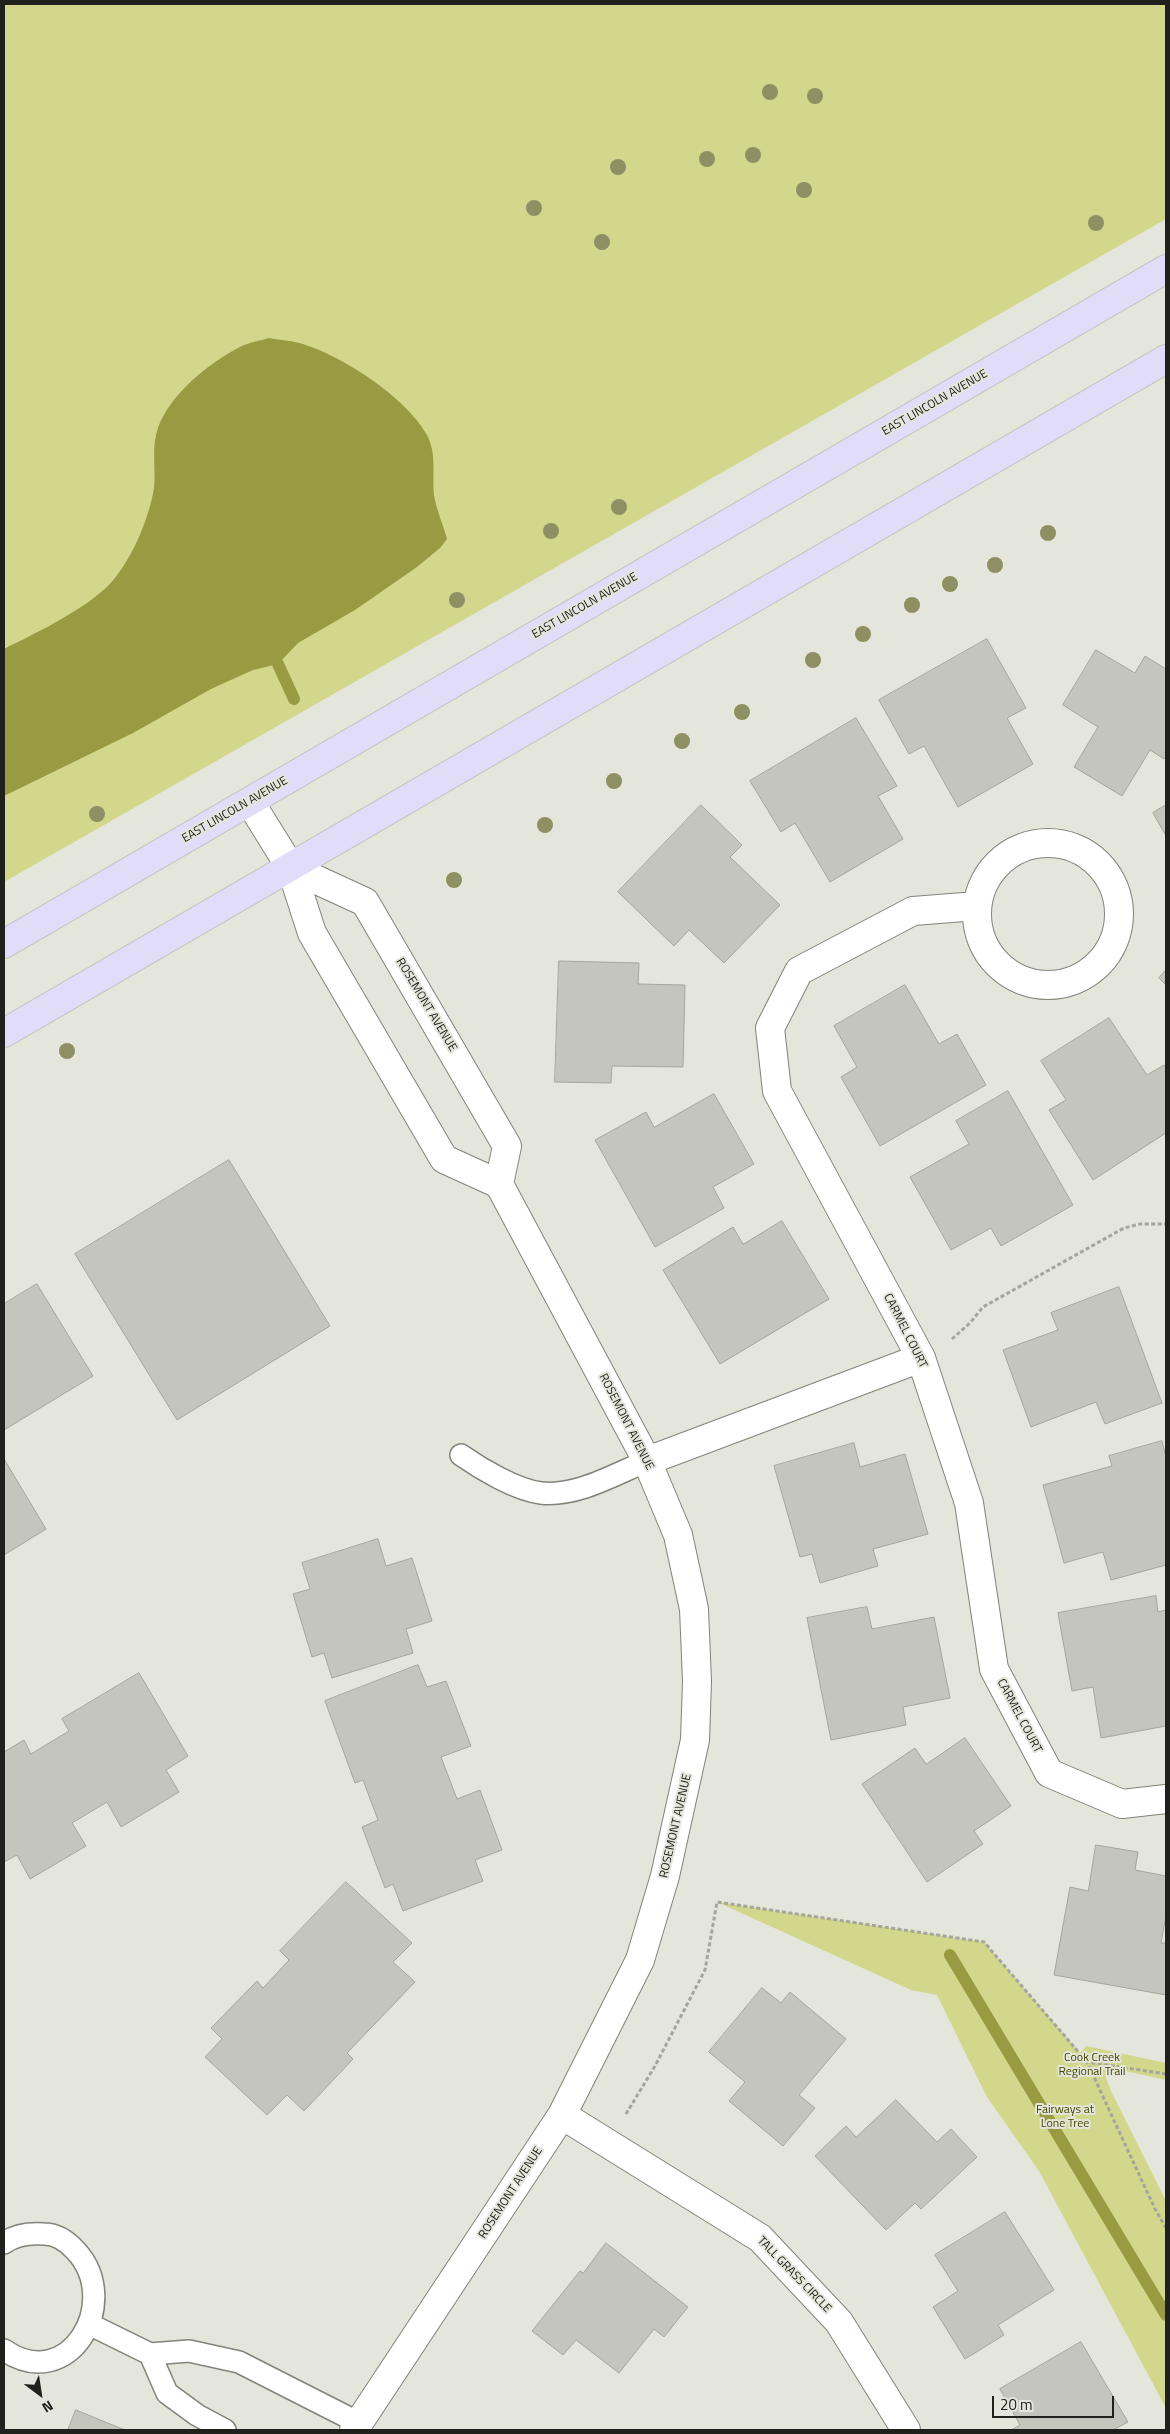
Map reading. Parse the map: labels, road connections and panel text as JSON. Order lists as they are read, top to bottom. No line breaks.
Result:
{"streets":{"main road":["EAST LINCOLN AVENUE"],"street":["ROSEMONT AVENUE","CARMEL COURT","TALL GRASS CIRCLE"]},"crossings":[["ROSEMONT AVENUE","TALL GRASS CIRCLE"]],"parks":["Cook Creek Regional Trail","Fairways at Lone Tree"],"scale_bar":"20 m","north":"bottom right"}
